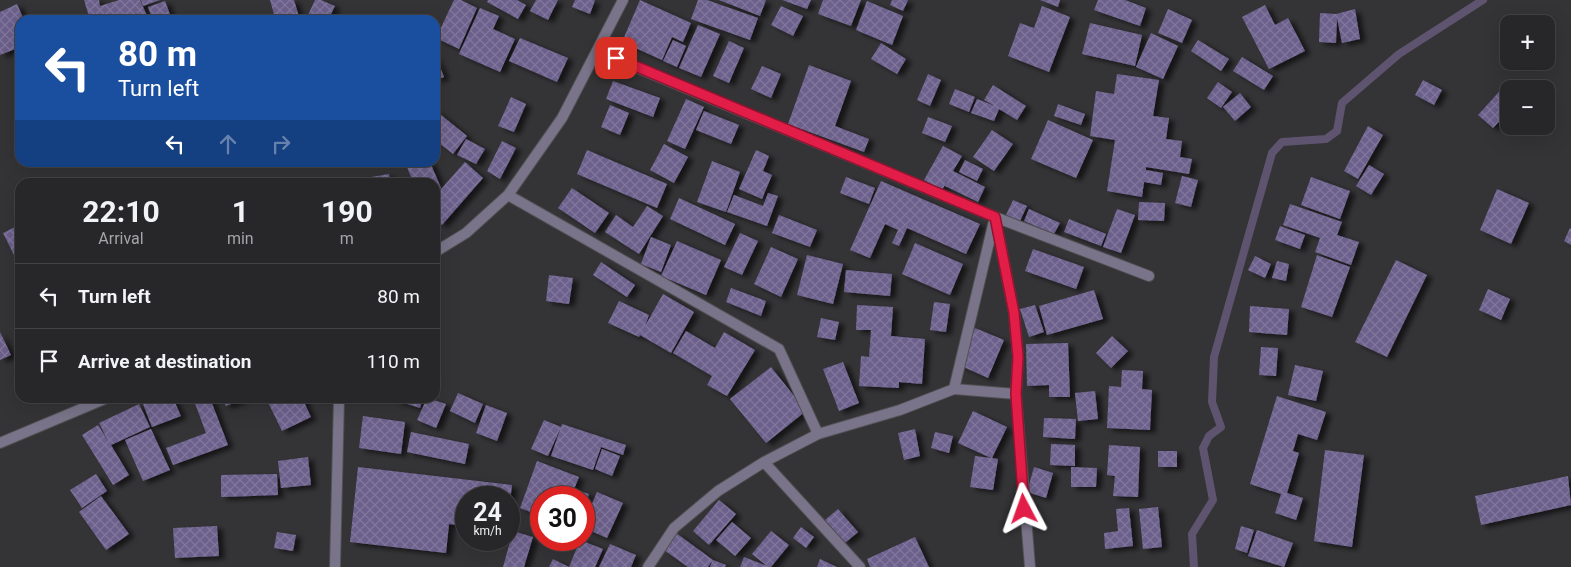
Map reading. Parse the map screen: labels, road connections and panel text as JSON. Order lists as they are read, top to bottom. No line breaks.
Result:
{"page":{"map_buttons":["+","−"],"turn":["80 m","Turn left"],"eta":["22:10","Arrival","1","min","190","m"],"list":[{"name":"Turn left","value":"80 m"},{"name":"Arrive at destination","value":"110 m"}],"speed":"24 km/h","limit":"30"}}
